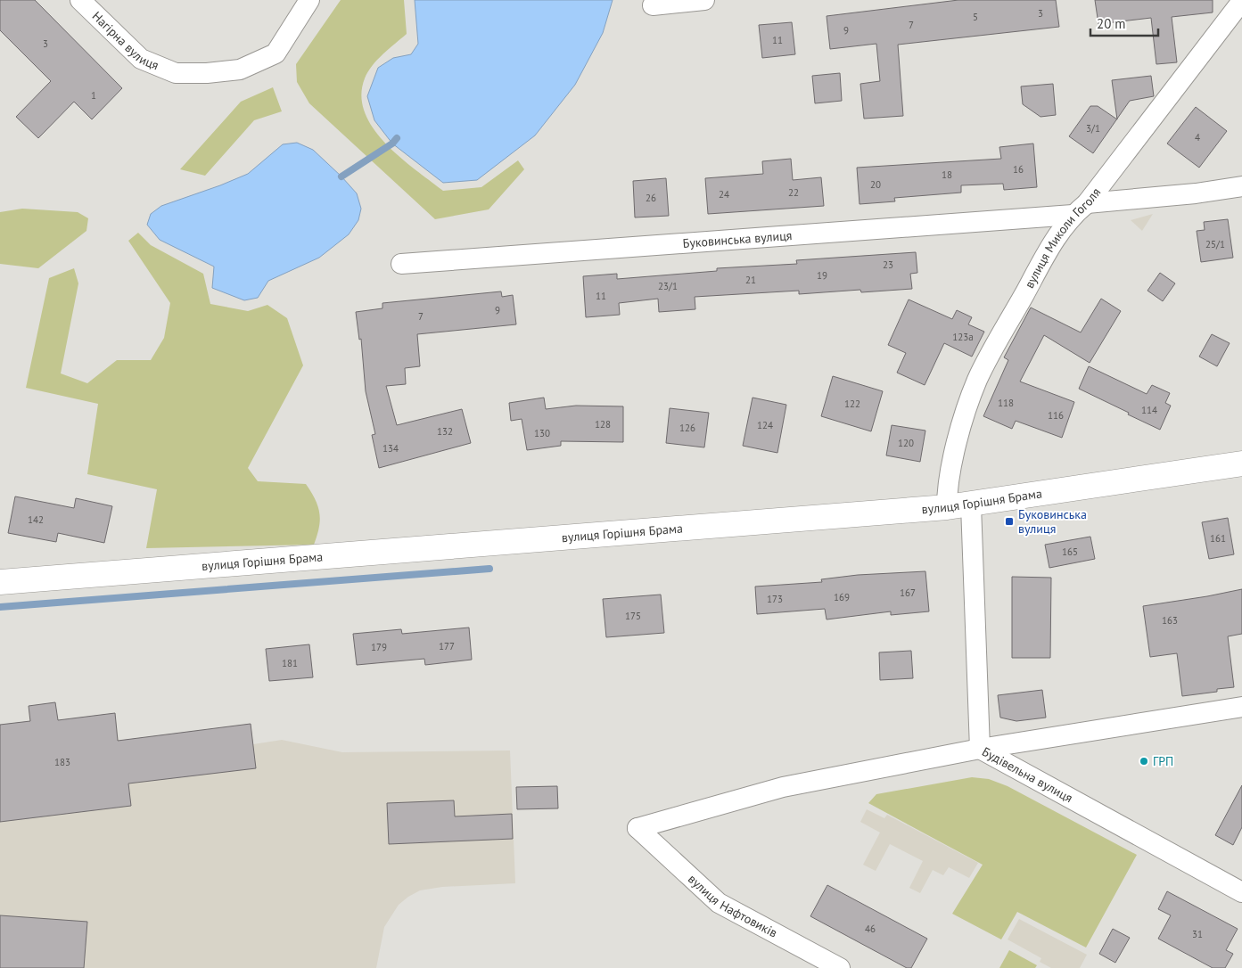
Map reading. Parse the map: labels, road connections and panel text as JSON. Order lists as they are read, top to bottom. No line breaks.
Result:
{"streets":{"street":["Нагірна вулиця","Буковинська вулиця","вулиця Миколи Гоголя","вулиця Горішня Брама","Будівельна вулиця","вулиця Нафтовиків"]},"crossings":[["Буковинська вулиця","вулиця Миколи Гоголя"],["вулиця Миколи Гоголя","вулиця Горішня Брама"],["вулиця Горішня Брама","Будівельна вулиця"],["Будівельна вулиця","вулиця Нафтовиків"]],"places":{"transit":["Буковинська вулиця"],"other":["ГРП"]},"house_numbers":["3","5","7","9","11","3","1","3/1","4","16","18","20","22","24","26","25/1","23","19","21","23/1","11","9","7","123а","118","122","114","116","128","124","126","132","130","120","134","142","161","165","167","169","173","175","163","177","179","181","183","46","31"],"scale_bar":"20 m"}
